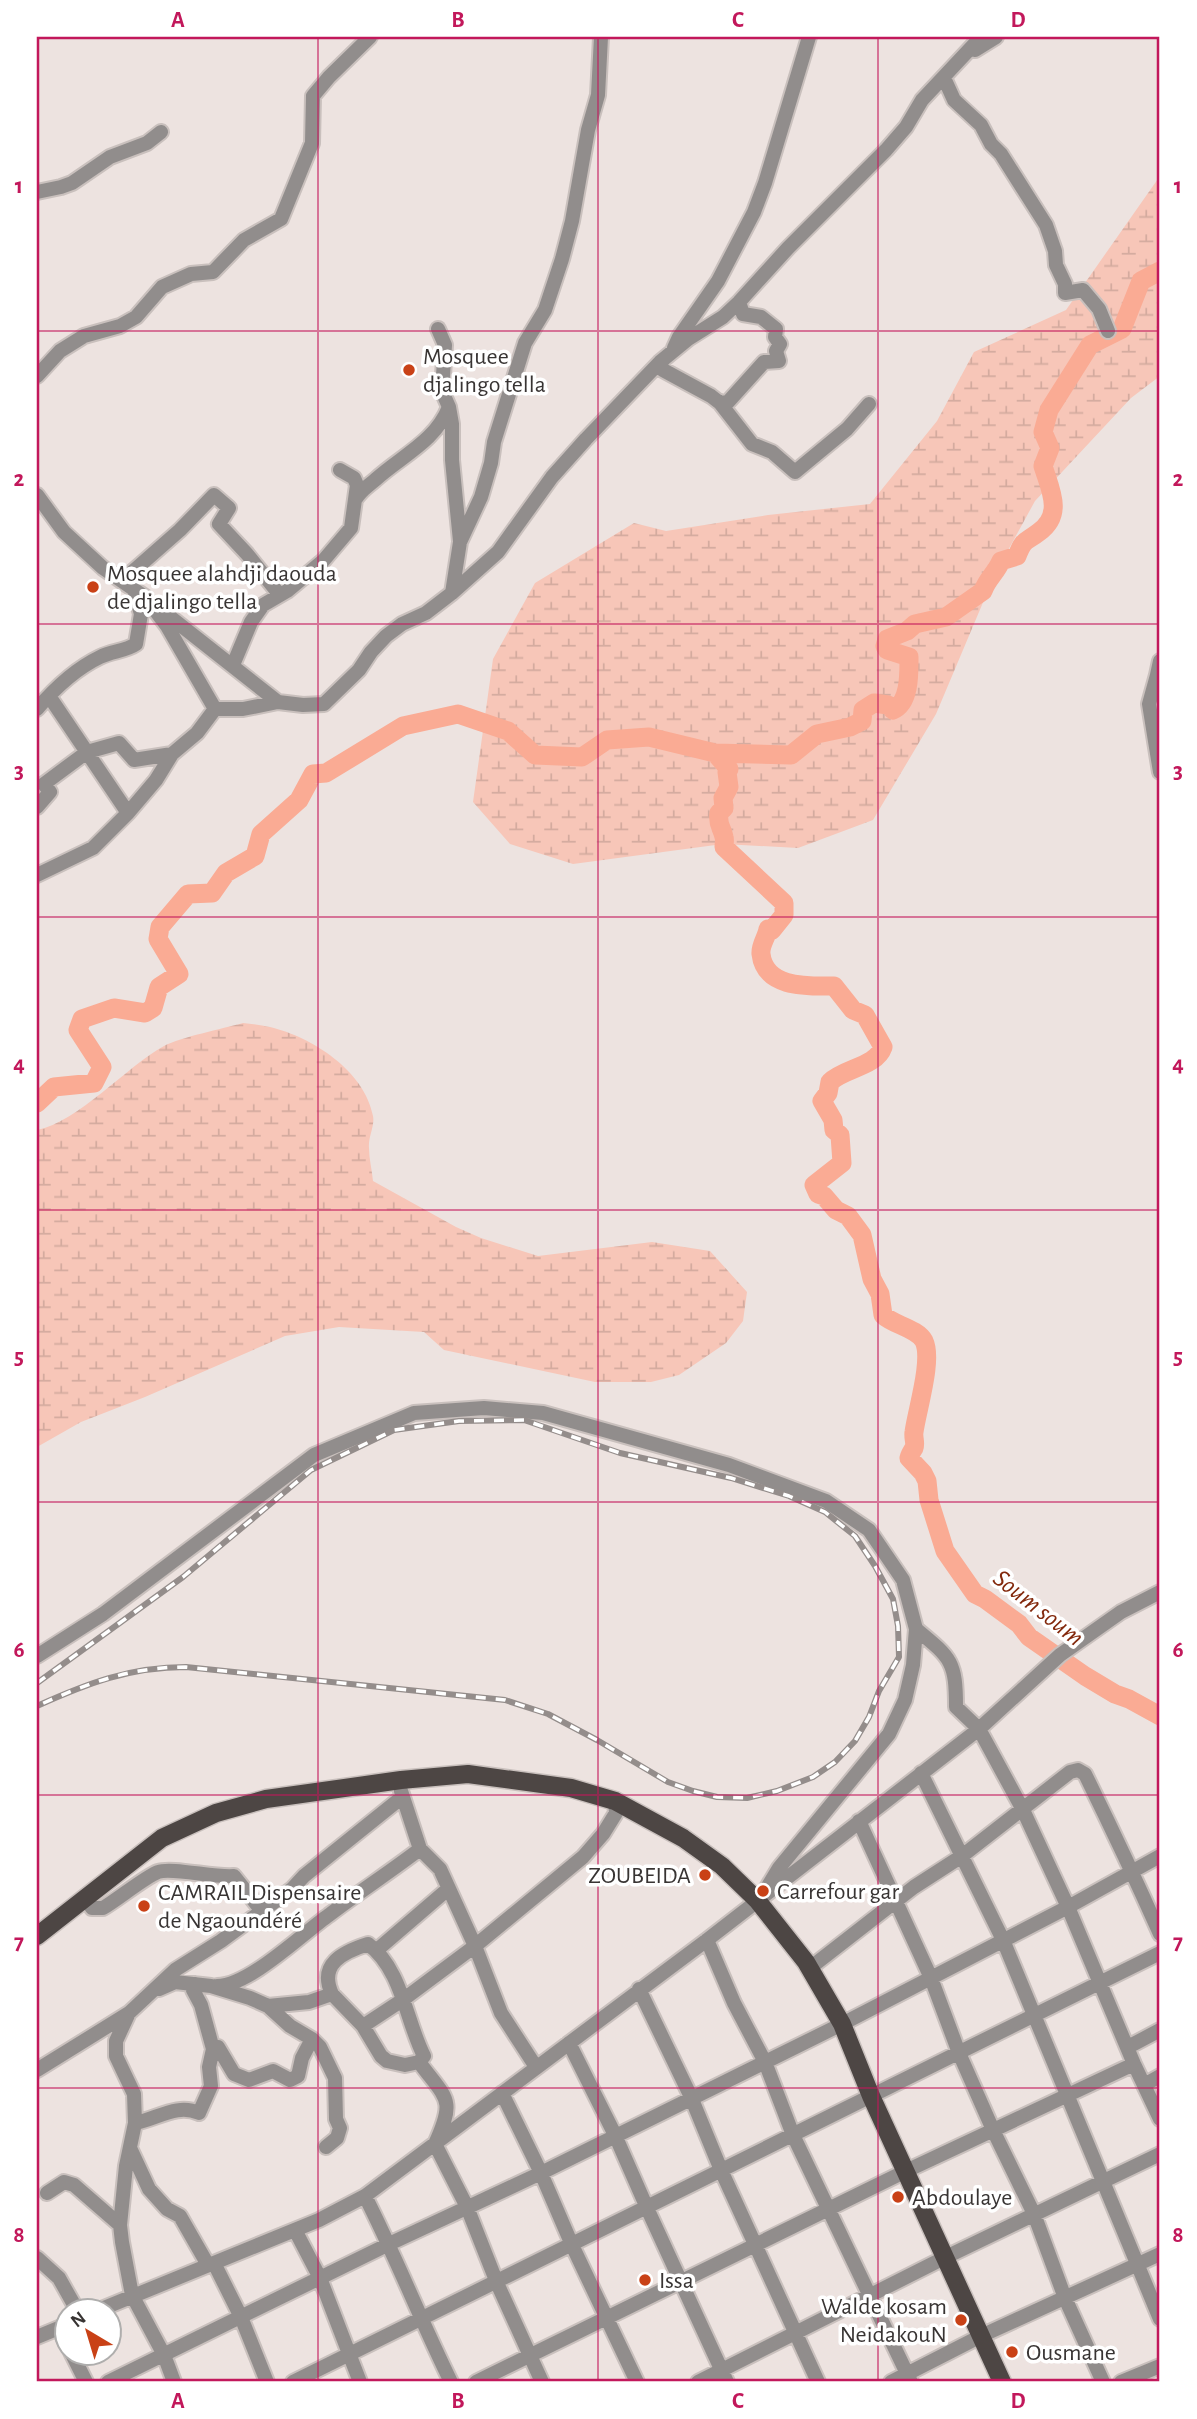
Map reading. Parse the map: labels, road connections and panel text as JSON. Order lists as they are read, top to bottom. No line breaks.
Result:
{"water":["Soum soum"],"places":["Mosquee djalingo tella","Mosquee alahdji daouda de djalingo tella","ZOUBEIDA","Carrefour gar","CAMRAIL Dispensaire de Ngaoundéré","Abdoulaye","Issa","Walde kosam NeidakouN","Ousmane"],"north":"top left","grid":{"columns":["A","B","C","D"],"rows":["1","2","3","4","5","6","7","8"]}}
